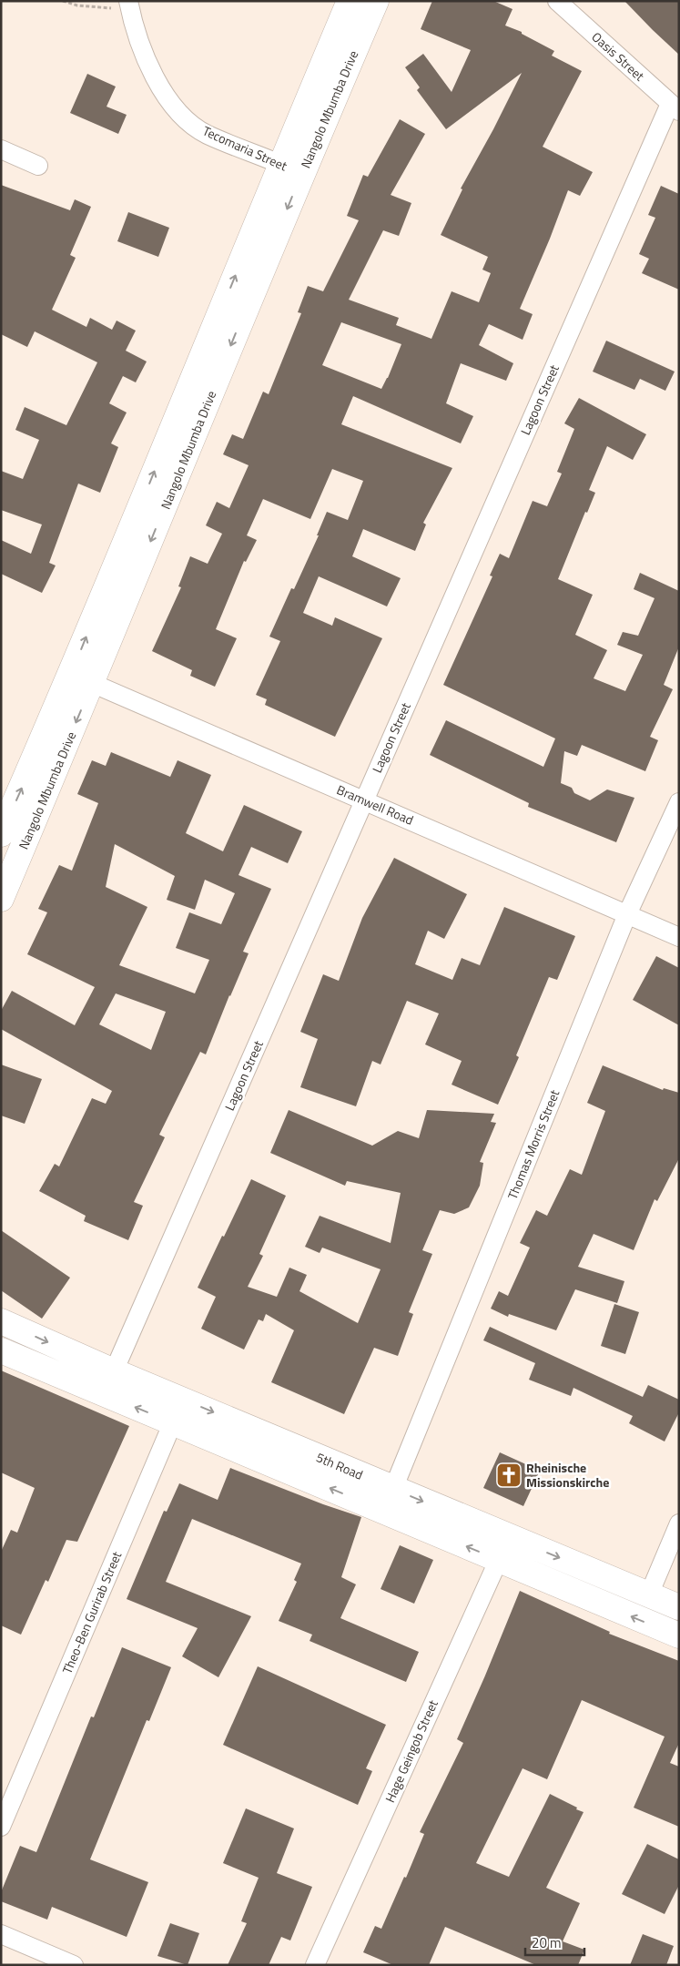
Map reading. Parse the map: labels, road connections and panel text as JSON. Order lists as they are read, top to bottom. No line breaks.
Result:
{"streets":{"main road":["Nangolo Mbumba Drive","5th Road"],"street":["Oasis Street","Tecomaria Street","Lagoon Street","Bramwell Road","Thomas Morris Street","Theo-Ben Gurirab Street","Hage Geingob Street"]},"crossings":[["Oasis Street","Lagoon Street"],["Nangolo Mbumba Drive","Tecomaria Street"],["Nangolo Mbumba Drive","Bramwell Road"],["Lagoon Street","Bramwell Road"],["Lagoon Street","5th Road"],["Bramwell Road","Thomas Morris Street"],["Thomas Morris Street","5th Road"],["5th Road","Theo-Ben Gurirab Street"],["5th Road","Hage Geingob Street"]],"places":{"church":["Rheinische Missionskirche"]},"scale_bar":"20 m"}
